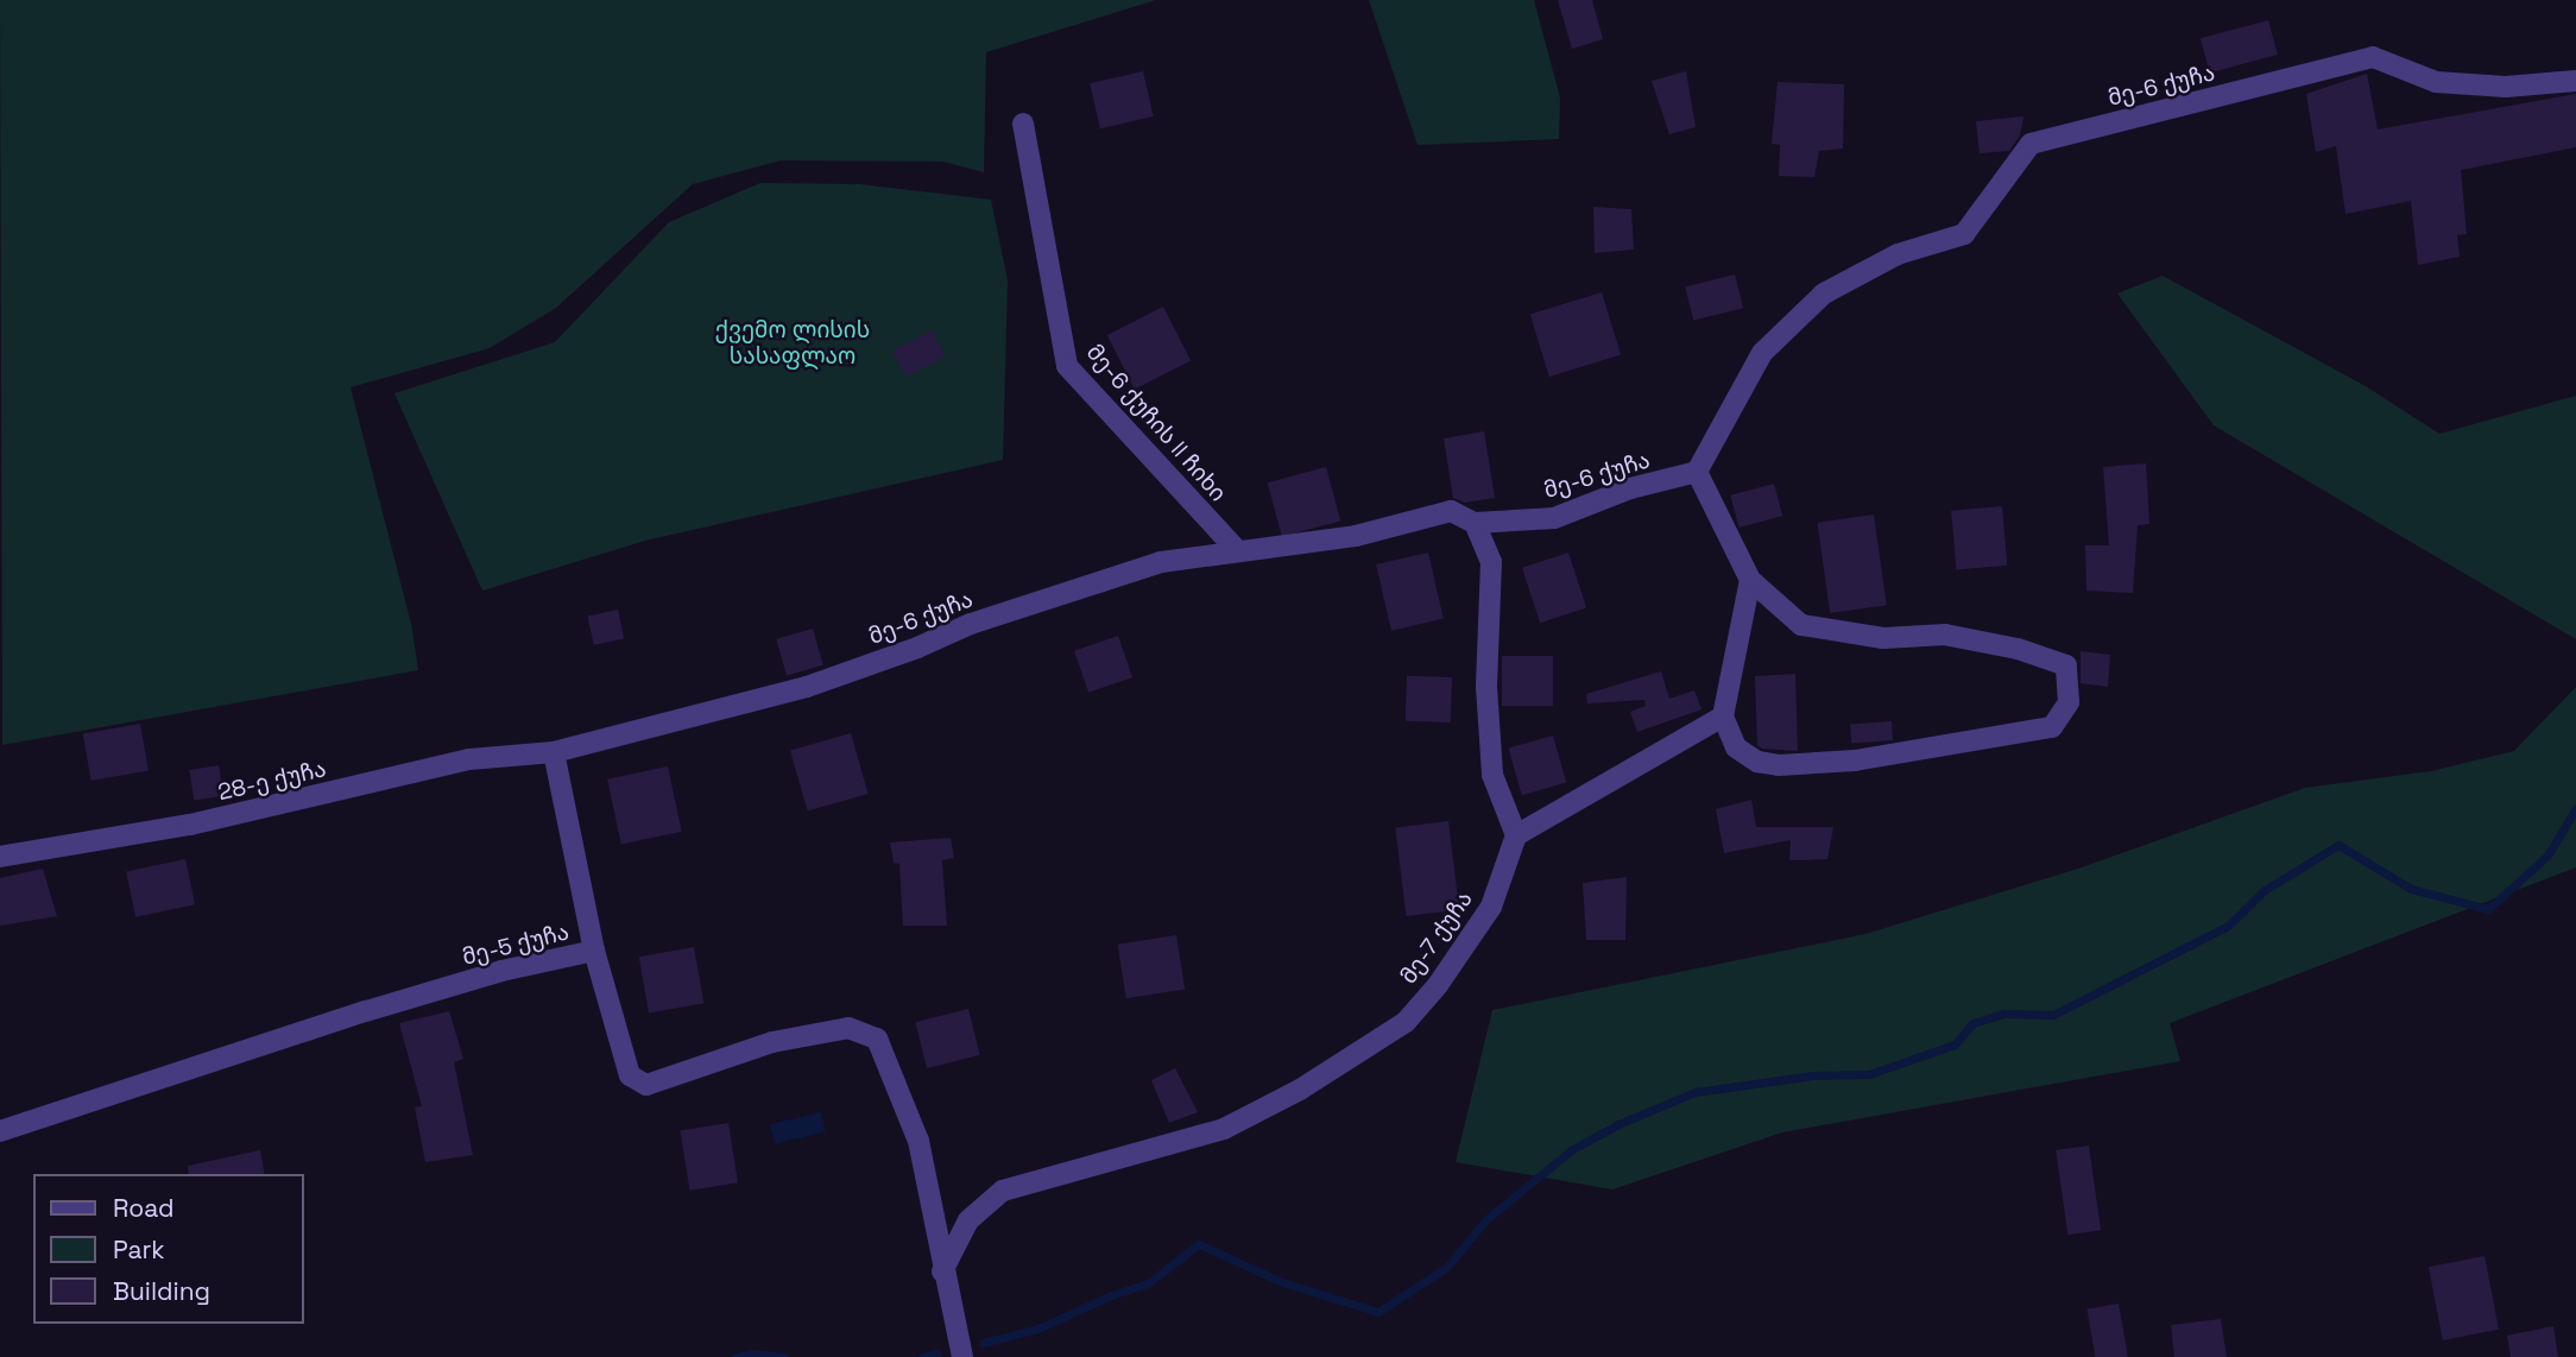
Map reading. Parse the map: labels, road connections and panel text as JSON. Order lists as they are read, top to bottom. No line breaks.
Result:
{"streets":{"street":["მე-6 ქუჩა","მე-6 ქუჩის II ჩიხი","28-ე ქუჩა","მე-7 ქუჩა","მე-5 ქუჩა"]},"crossings":[["მე-6 ქუჩა","მე-6 ქუჩის II ჩიხი"],["მე-6 ქუჩა","28-ე ქუჩა"],["მე-7 ქუჩა","მე-5 ქუჩა"]],"parks":["ქვემო ლისის სასაფლაო"],"legend":["Road","Park","Building"]}
